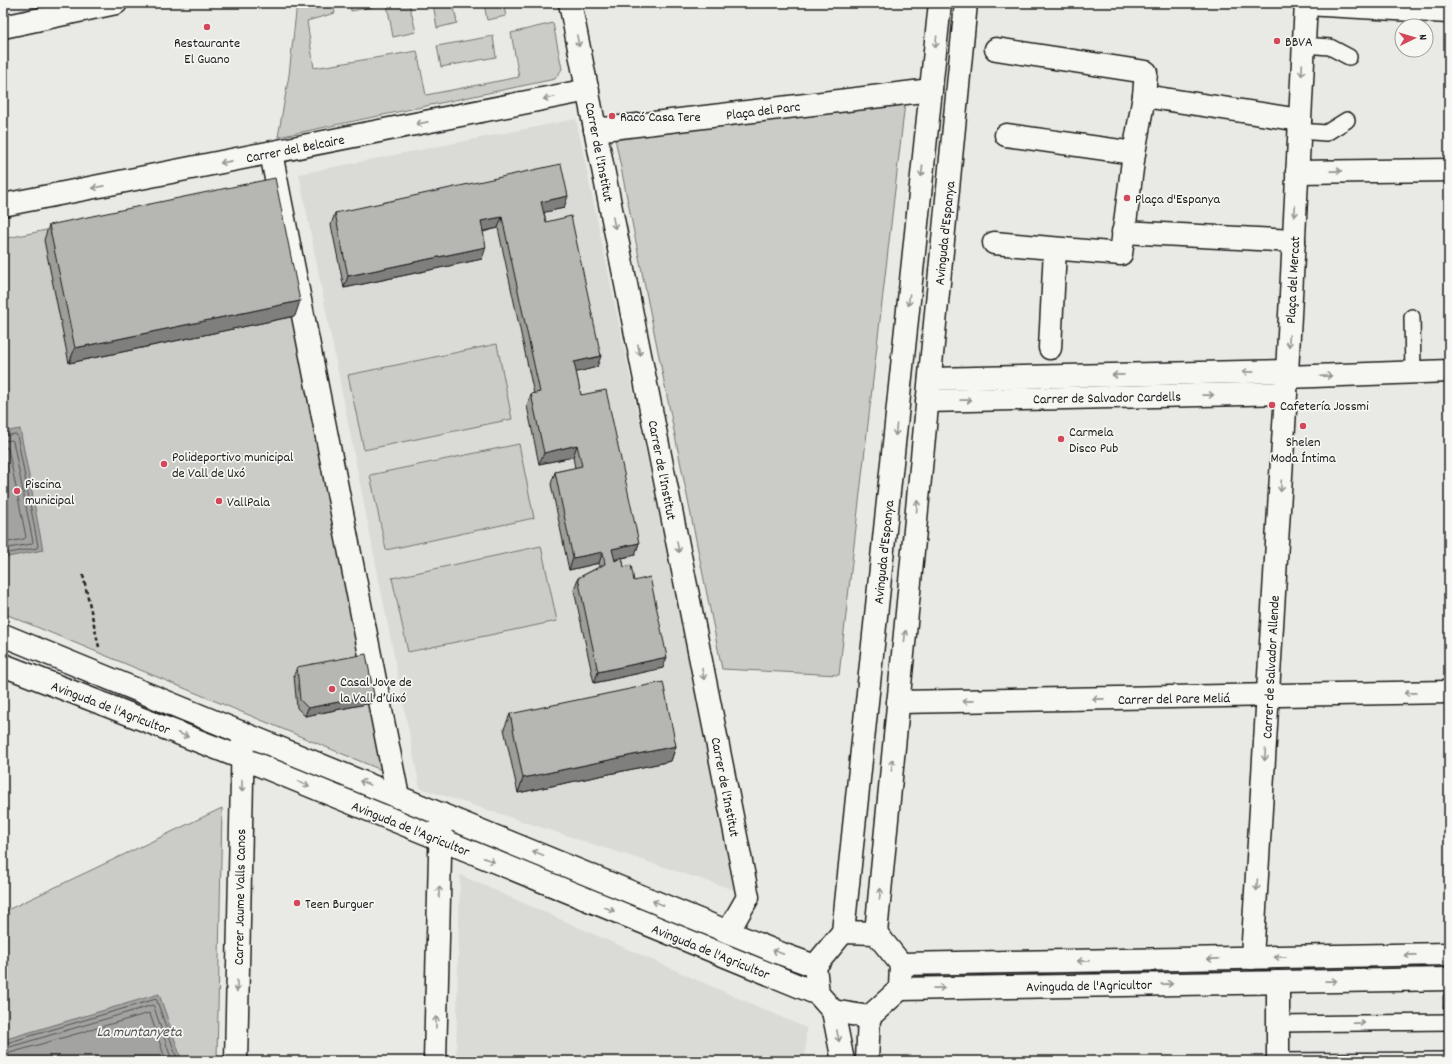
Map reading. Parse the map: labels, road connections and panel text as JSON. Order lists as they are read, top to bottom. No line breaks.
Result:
{"streets":{"street":["Plaça del Parc","Carrer del Belcaire","Carrer de l'Institut","Avinguda d'Espanya","Plaça del Mercat","Carrer de Salvador Cardells","Carrer de Salvador Allende","Carrer del Pare Meliá","Avinguda de l'Agricultor","Carrer Jaume Valls Canos"]},"crossings":[["Plaça del Parc","Carrer de l'Institut"],["Plaça del Parc","Avinguda d'Espanya"],["Carrer del Belcaire","Carrer de l'Institut"],["Carrer de l'Institut","Avinguda de l'Agricultor"],["Avinguda d'Espanya","Carrer de Salvador Cardells"],["Avinguda d'Espanya","Carrer del Pare Meliá"],["Avinguda d'Espanya","Avinguda de l'Agricultor"],["Plaça del Mercat","Carrer de Salvador Cardells"],["Plaça del Mercat","Carrer de Salvador Allende"],["Carrer de Salvador Cardells","Carrer de Salvador Allende"],["Carrer de Salvador Allende","Carrer del Pare Meliá"],["Carrer de Salvador Allende","Avinguda de l'Agricultor"],["Avinguda de l'Agricultor","Carrer Jaume Valls Canos"]],"one_way":["Carrer del Belcaire","Carrer de l'Institut","Carrer de Salvador Allende","Carrer del Pare Meliá","Carrer Jaume Valls Canos"],"water":["La muntanyeta"],"places":["Restaurante El Guano","BBVA","Racó Casa Tere","Plaça d'Espanya","Cafetería Jossmi","Shelen Moda Íntima","Carmela Disco Pub","Polideportivo municipal de Vall de Uxó","Piscina municipal","VallPala","Casal Jove de la Vall d’Uixó","Teen Burguer"],"north":"right"}
